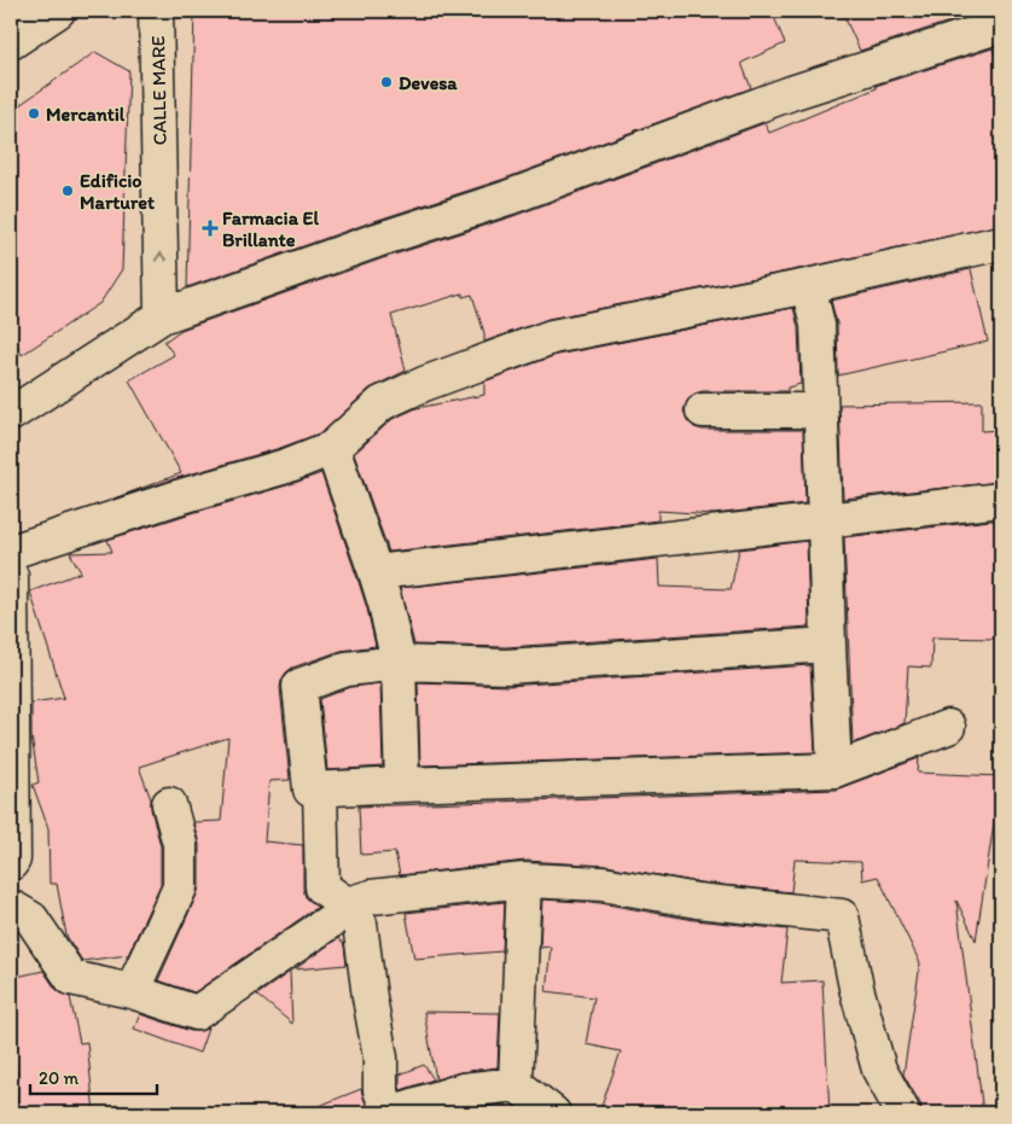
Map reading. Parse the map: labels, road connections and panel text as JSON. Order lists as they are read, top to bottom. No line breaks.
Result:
{"streets":{"street":["CALLE MARE"]},"one_way":["CALLE MARE"],"places":{"other":["Devesa","Mercantil","Edificio Marturet"],"health":["Farmacia El Brillante"]},"scale_bar":"20 m"}
